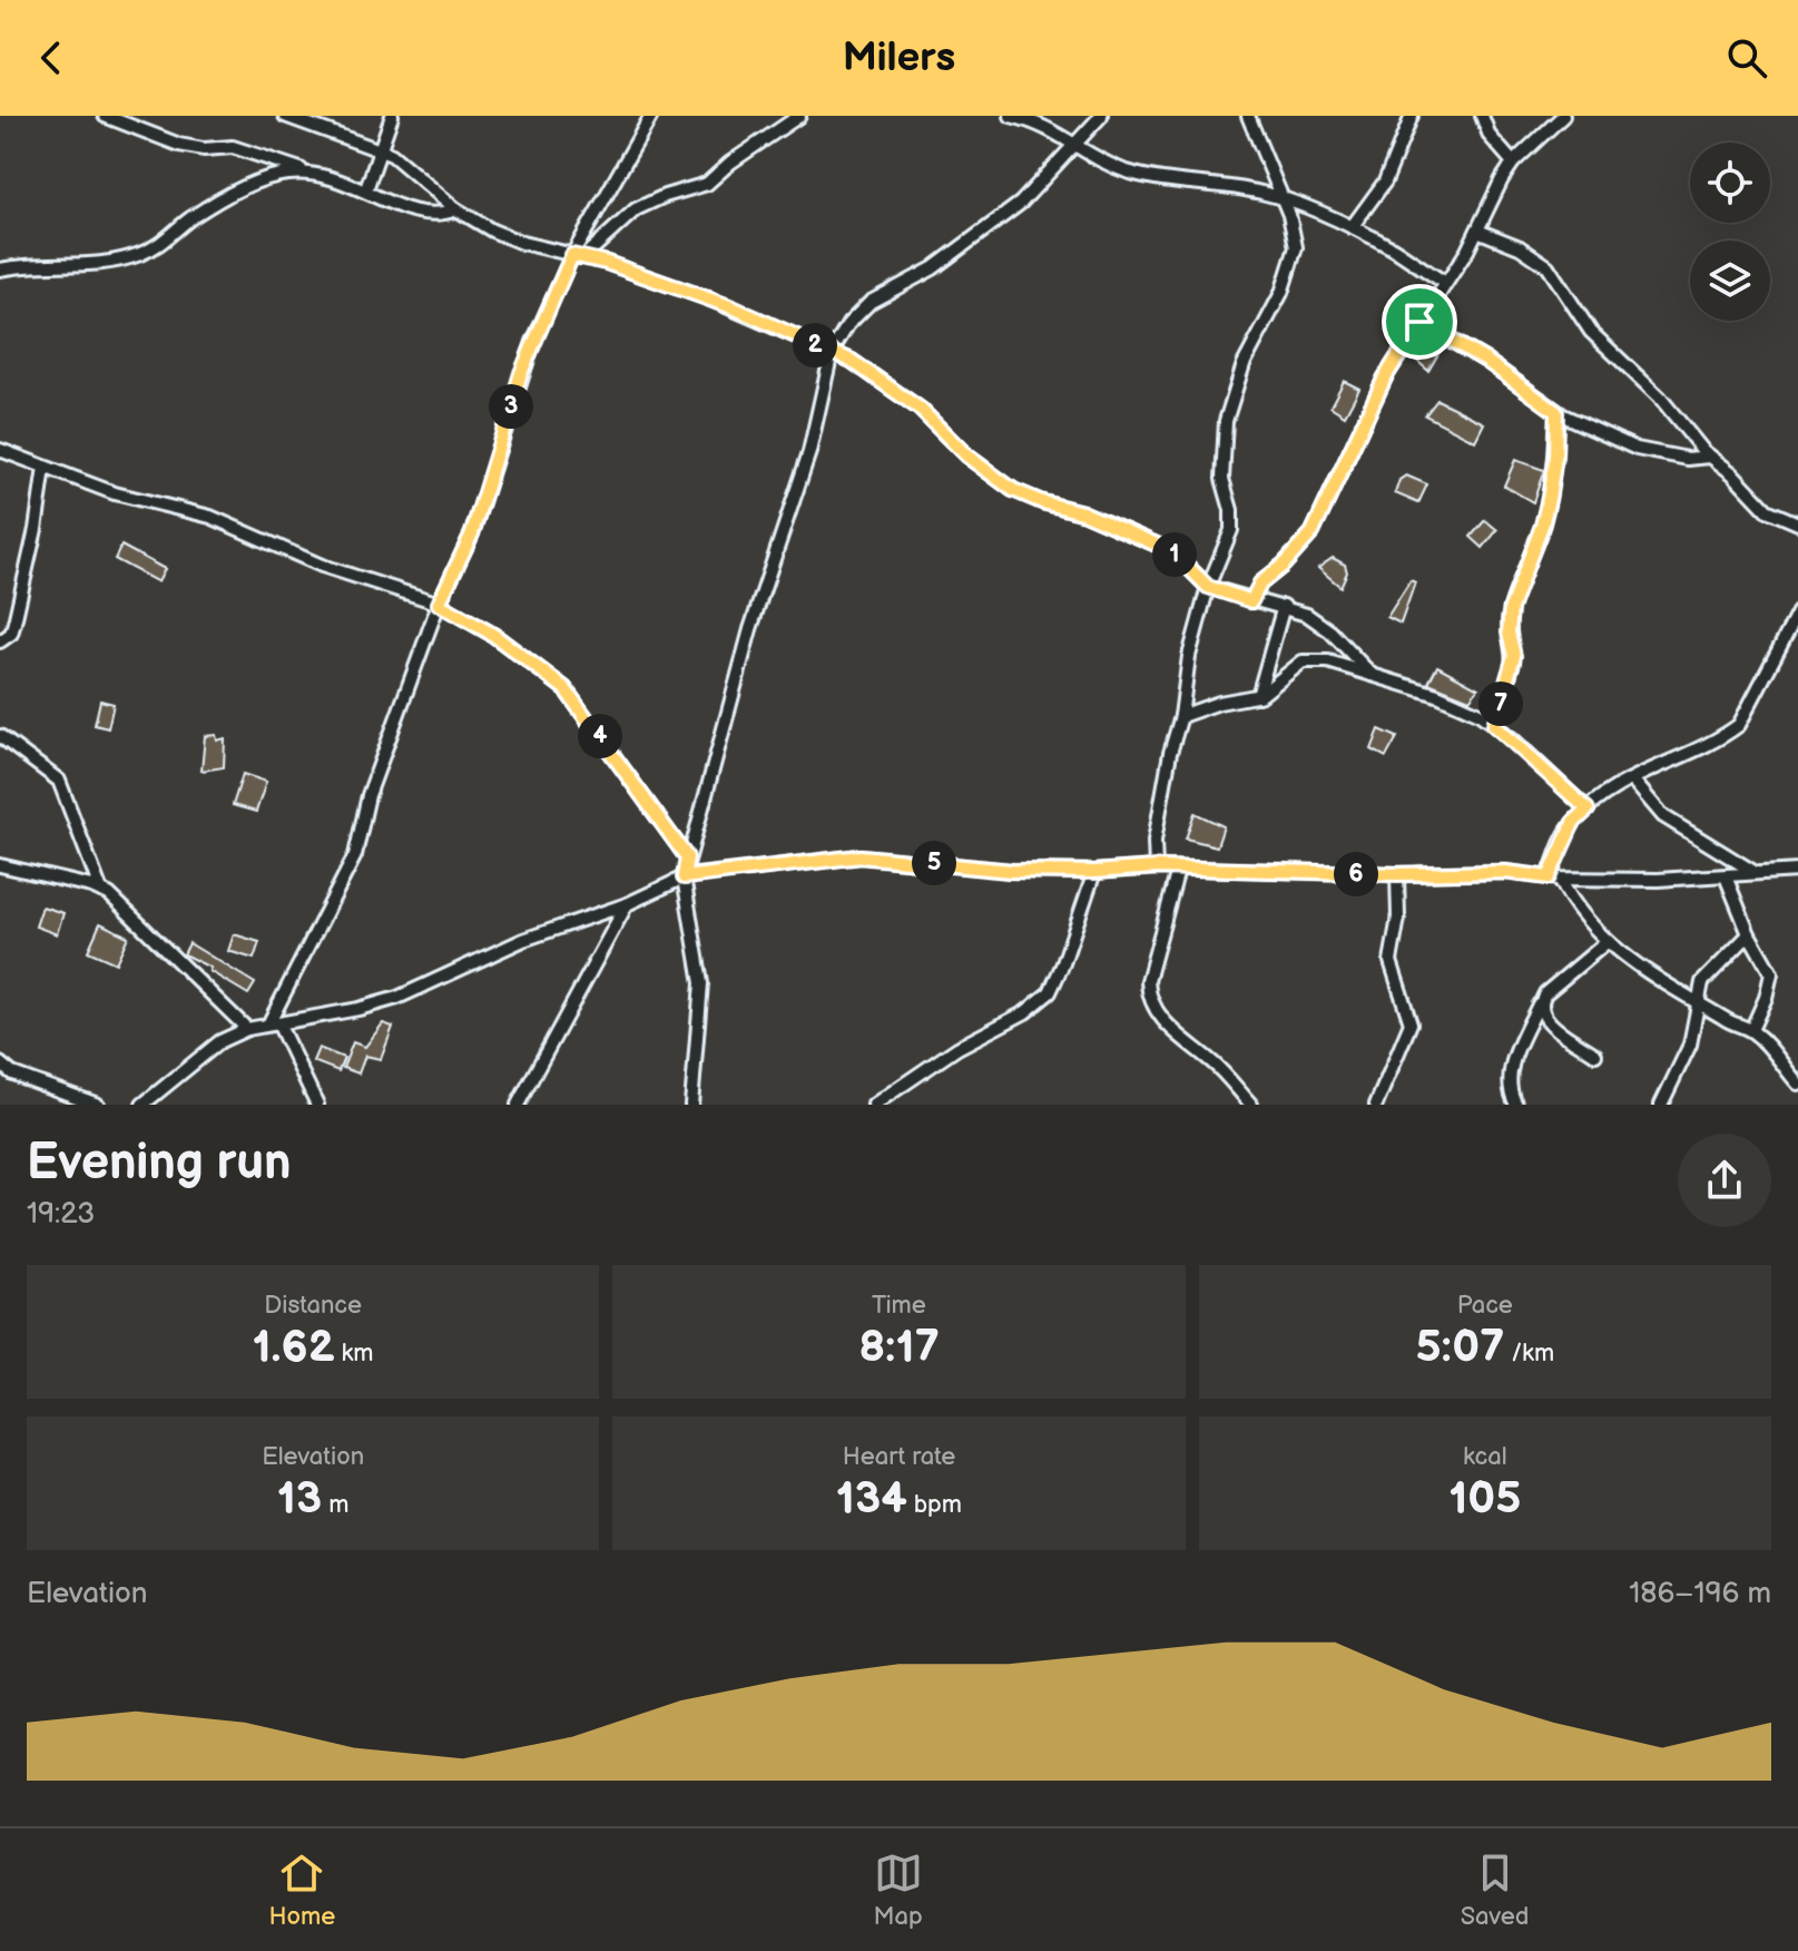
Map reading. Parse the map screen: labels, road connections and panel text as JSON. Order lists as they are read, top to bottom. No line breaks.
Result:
{"page":{"header":"Milers","pins":["2","3","1","7","4","5","6"],"heading":["Evening run","19:23"],"stats":[["Distance","1.62 km"],["Time","8:17"],["Pace","5:07 /km"],["Elevation","13 m"],["Heart rate","134 bpm"],["kcal","105"]],"chart":["Elevation","186–196 m"],"tabs":["Home","Map","Saved"]}}
